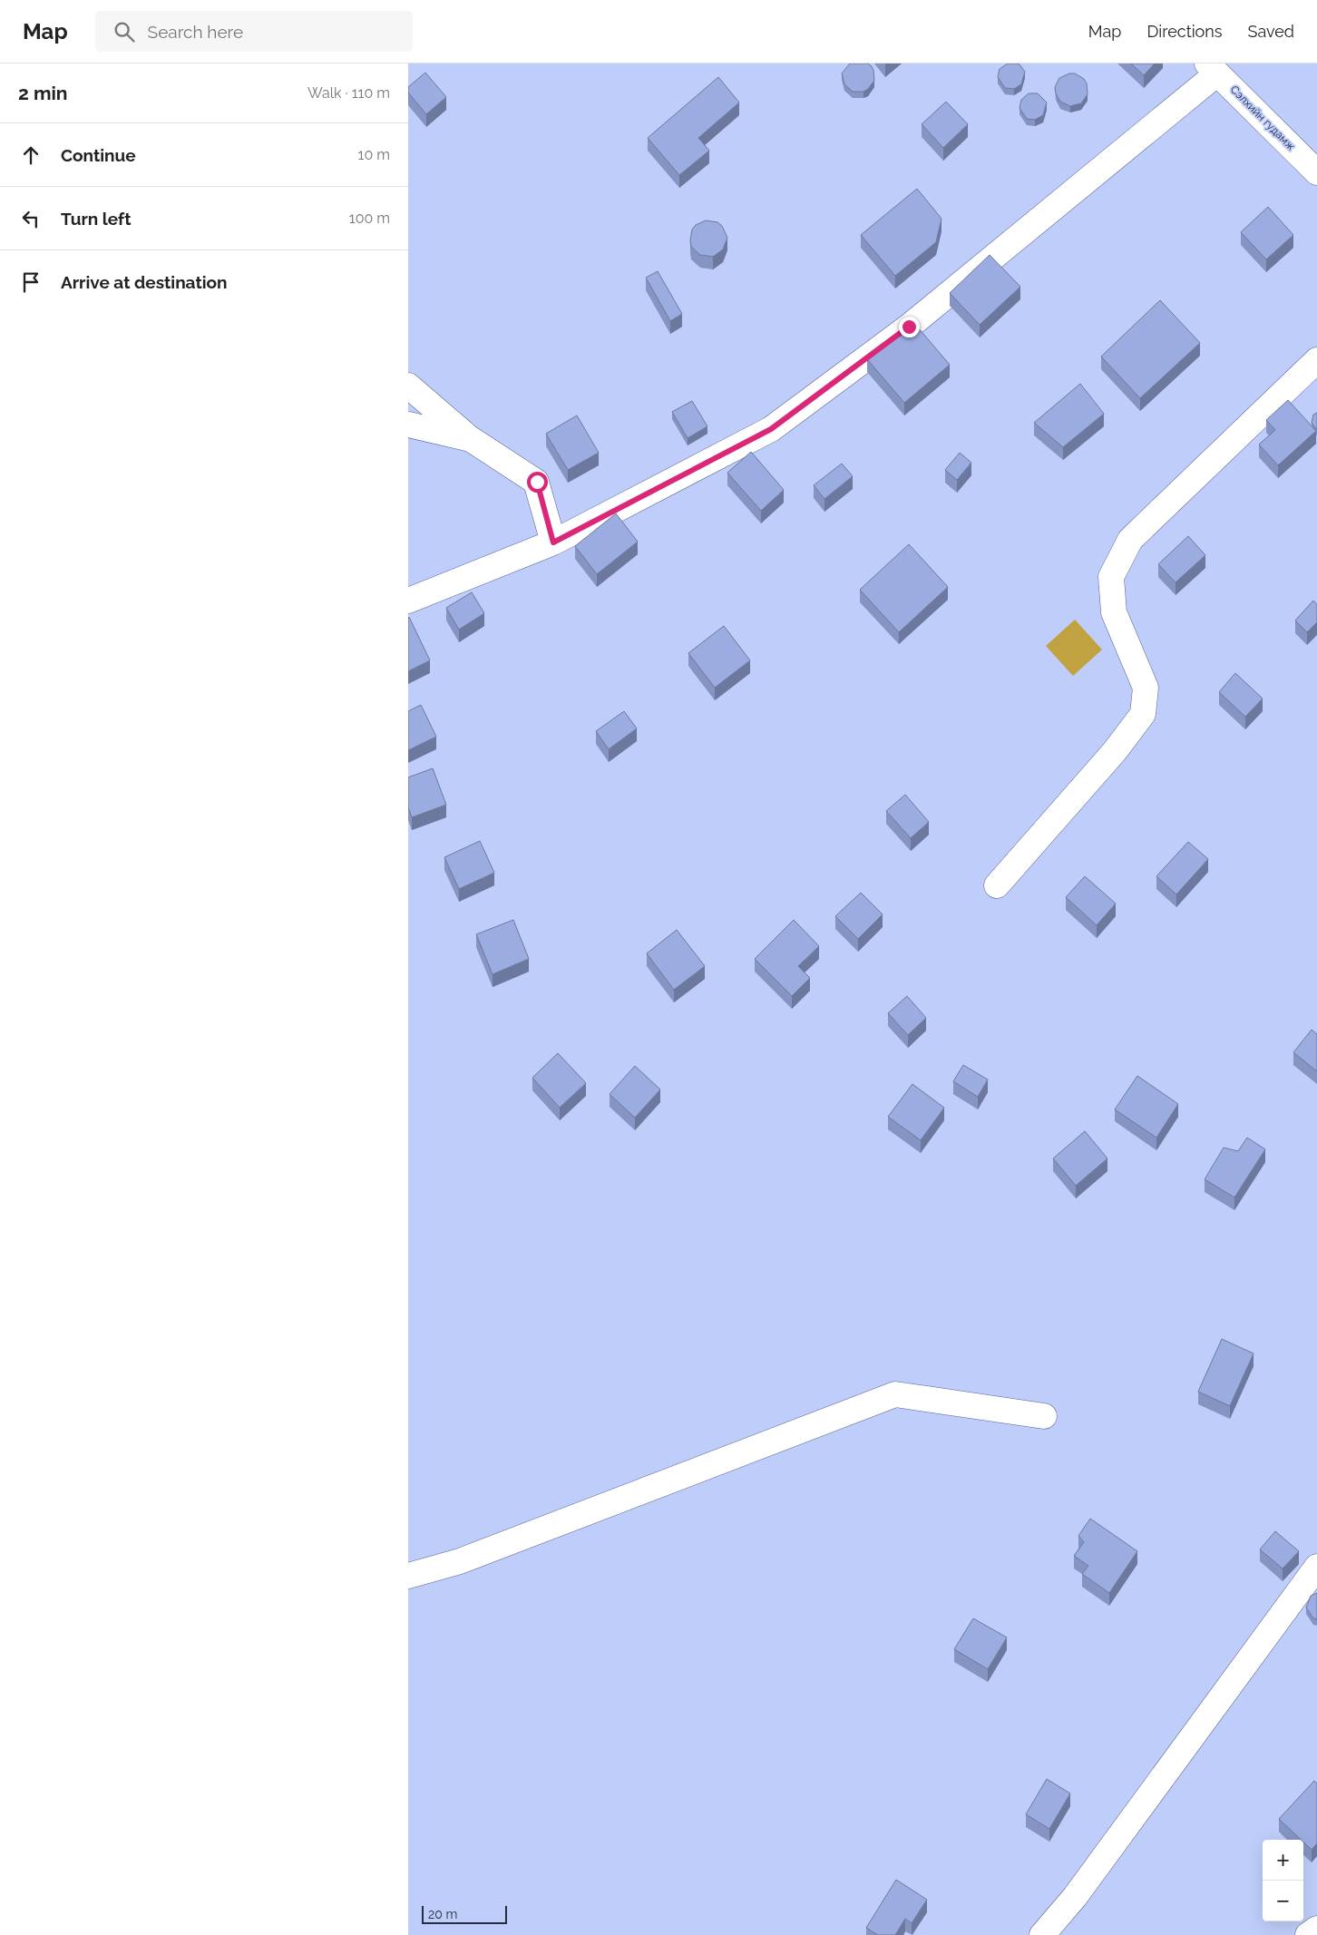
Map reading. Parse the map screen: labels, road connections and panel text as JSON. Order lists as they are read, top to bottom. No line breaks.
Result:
{"streets":{"street":["Сэлхийн гудамж"]},"scale_bar":"20 m","page":{"header":"Map","search":"Search here","nav":["Map","Directions","Saved"],"heading":["2 min","Walk · 110 m"],"list":[["Continue","10 m"],["Turn left","100 m"],"Arrive at destination"],"map_buttons":["+","−"],"scale":"20 m"}}
